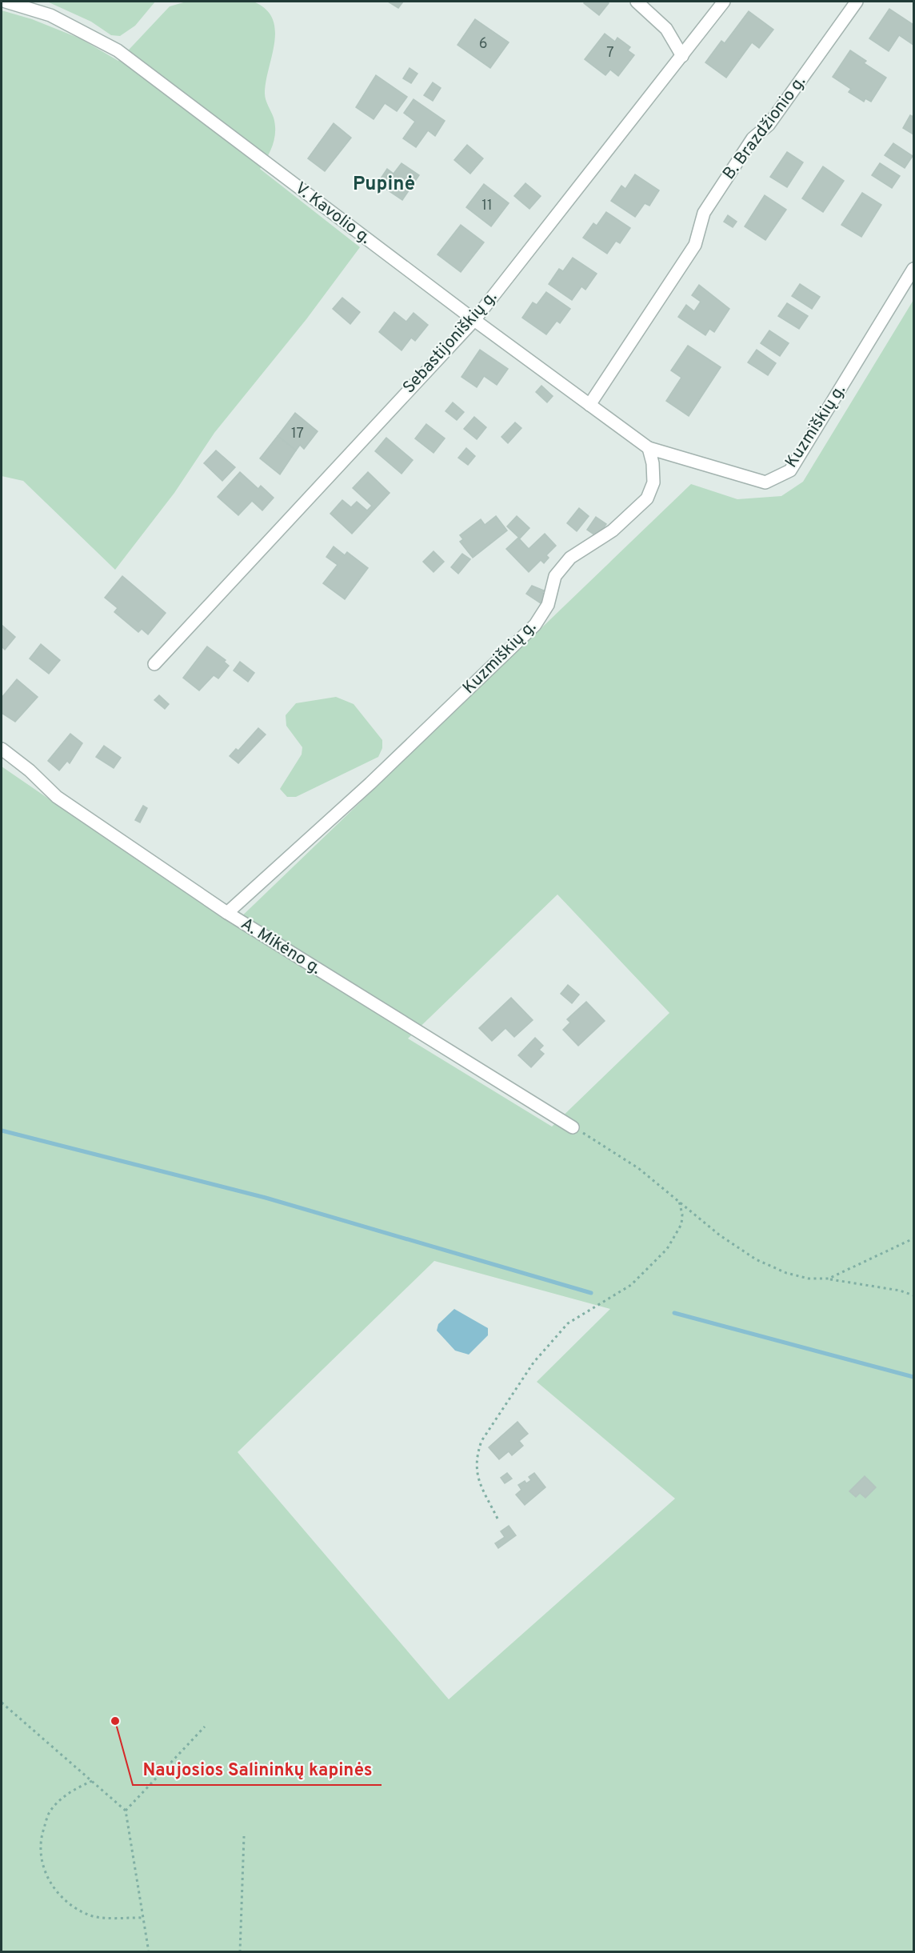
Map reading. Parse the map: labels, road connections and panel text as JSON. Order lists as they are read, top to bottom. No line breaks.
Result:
{"streets":{"street":["B. Brazdžionio g.","V. Kavolio g.","Sebastijoniškių g.","Kuzmiškių g.","A. Mikėno g."]},"crossings":[["B. Brazdžionio g.","V. Kavolio g."],["V. Kavolio g.","Sebastijoniškių g."],["V. Kavolio g.","Kuzmiškių g."],["Kuzmiškių g.","A. Mikėno g."]],"districts":["Pupinė"],"places":["Naujosios Salininkų kapinės"],"house_numbers":["6","7","11","17"]}
